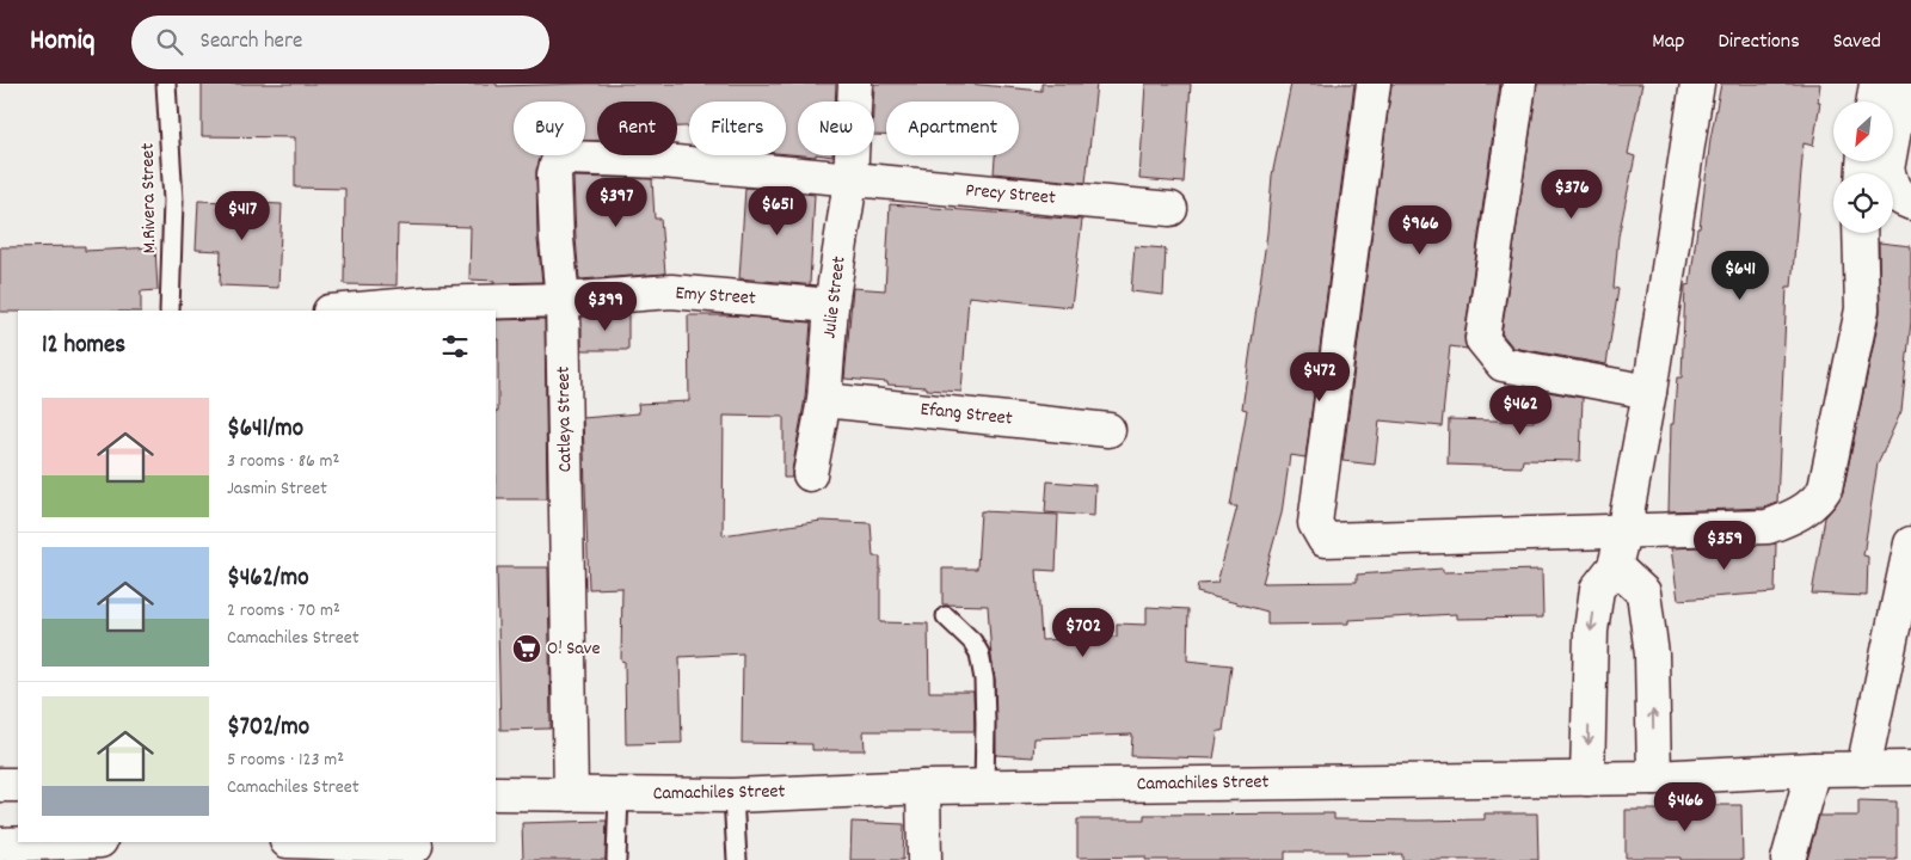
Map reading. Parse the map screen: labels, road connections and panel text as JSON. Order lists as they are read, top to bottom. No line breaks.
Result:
{"streets":{"street":["Precy Street","Emy Street","Julie Street","Efang Street","Catleya Street","Camachiles Street"],"lane":["M.Rivera Street"]},"crossings":[["Precy Street","Julie Street"],["Precy Street","Catleya Street"],["Emy Street","Julie Street"],["Emy Street","Catleya Street"],["Julie Street","Efang Street"],["Julie Street","Catleya Street"],["Catleya Street","Camachiles Street"]],"places":{"supermarket":["O! Save"]},"north":"bottom left","page":{"header":"Homiq","search":"Search here","nav":["Map","Directions","Saved"],"chip":["Buy","Rent","Filters","New","Apartment"],"price":["$376","$397","$651","$417","$966","$641","$399","$472","$462","$359","$702","$466"],"heading":"12 homes","list":[{"name":"$641/mo","note":"3 rooms · 86 m² · Jasmin Street"},{"name":"$462/mo","note":"2 rooms · 70 m² · Camachiles Street"},{"name":"$702/mo","note":"5 rooms · 123 m² · Camachiles Street"}]}}
